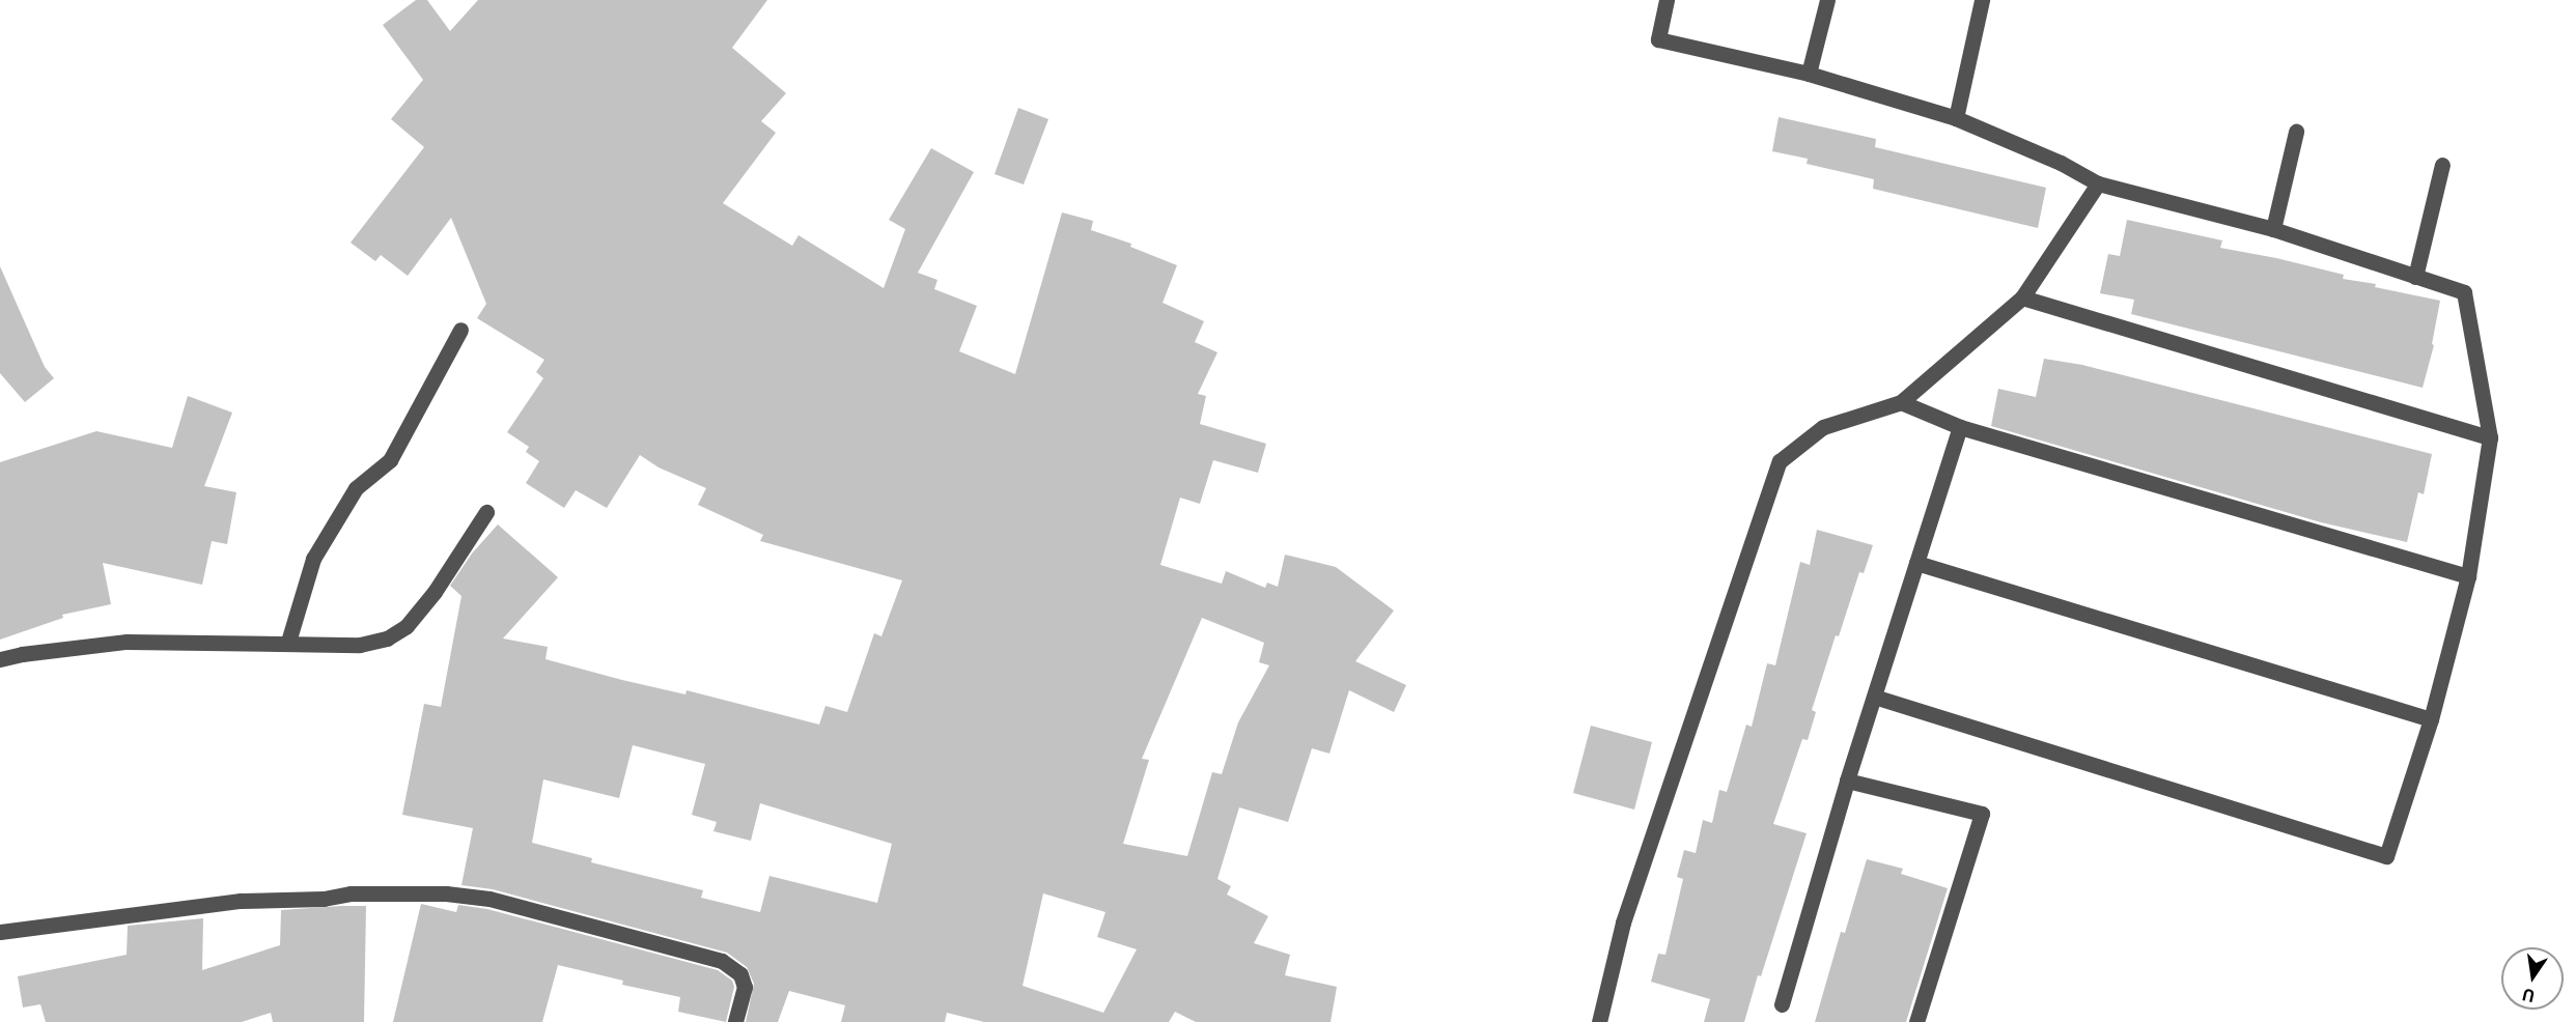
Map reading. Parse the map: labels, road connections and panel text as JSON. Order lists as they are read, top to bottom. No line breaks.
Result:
{"north":"bottom"}
